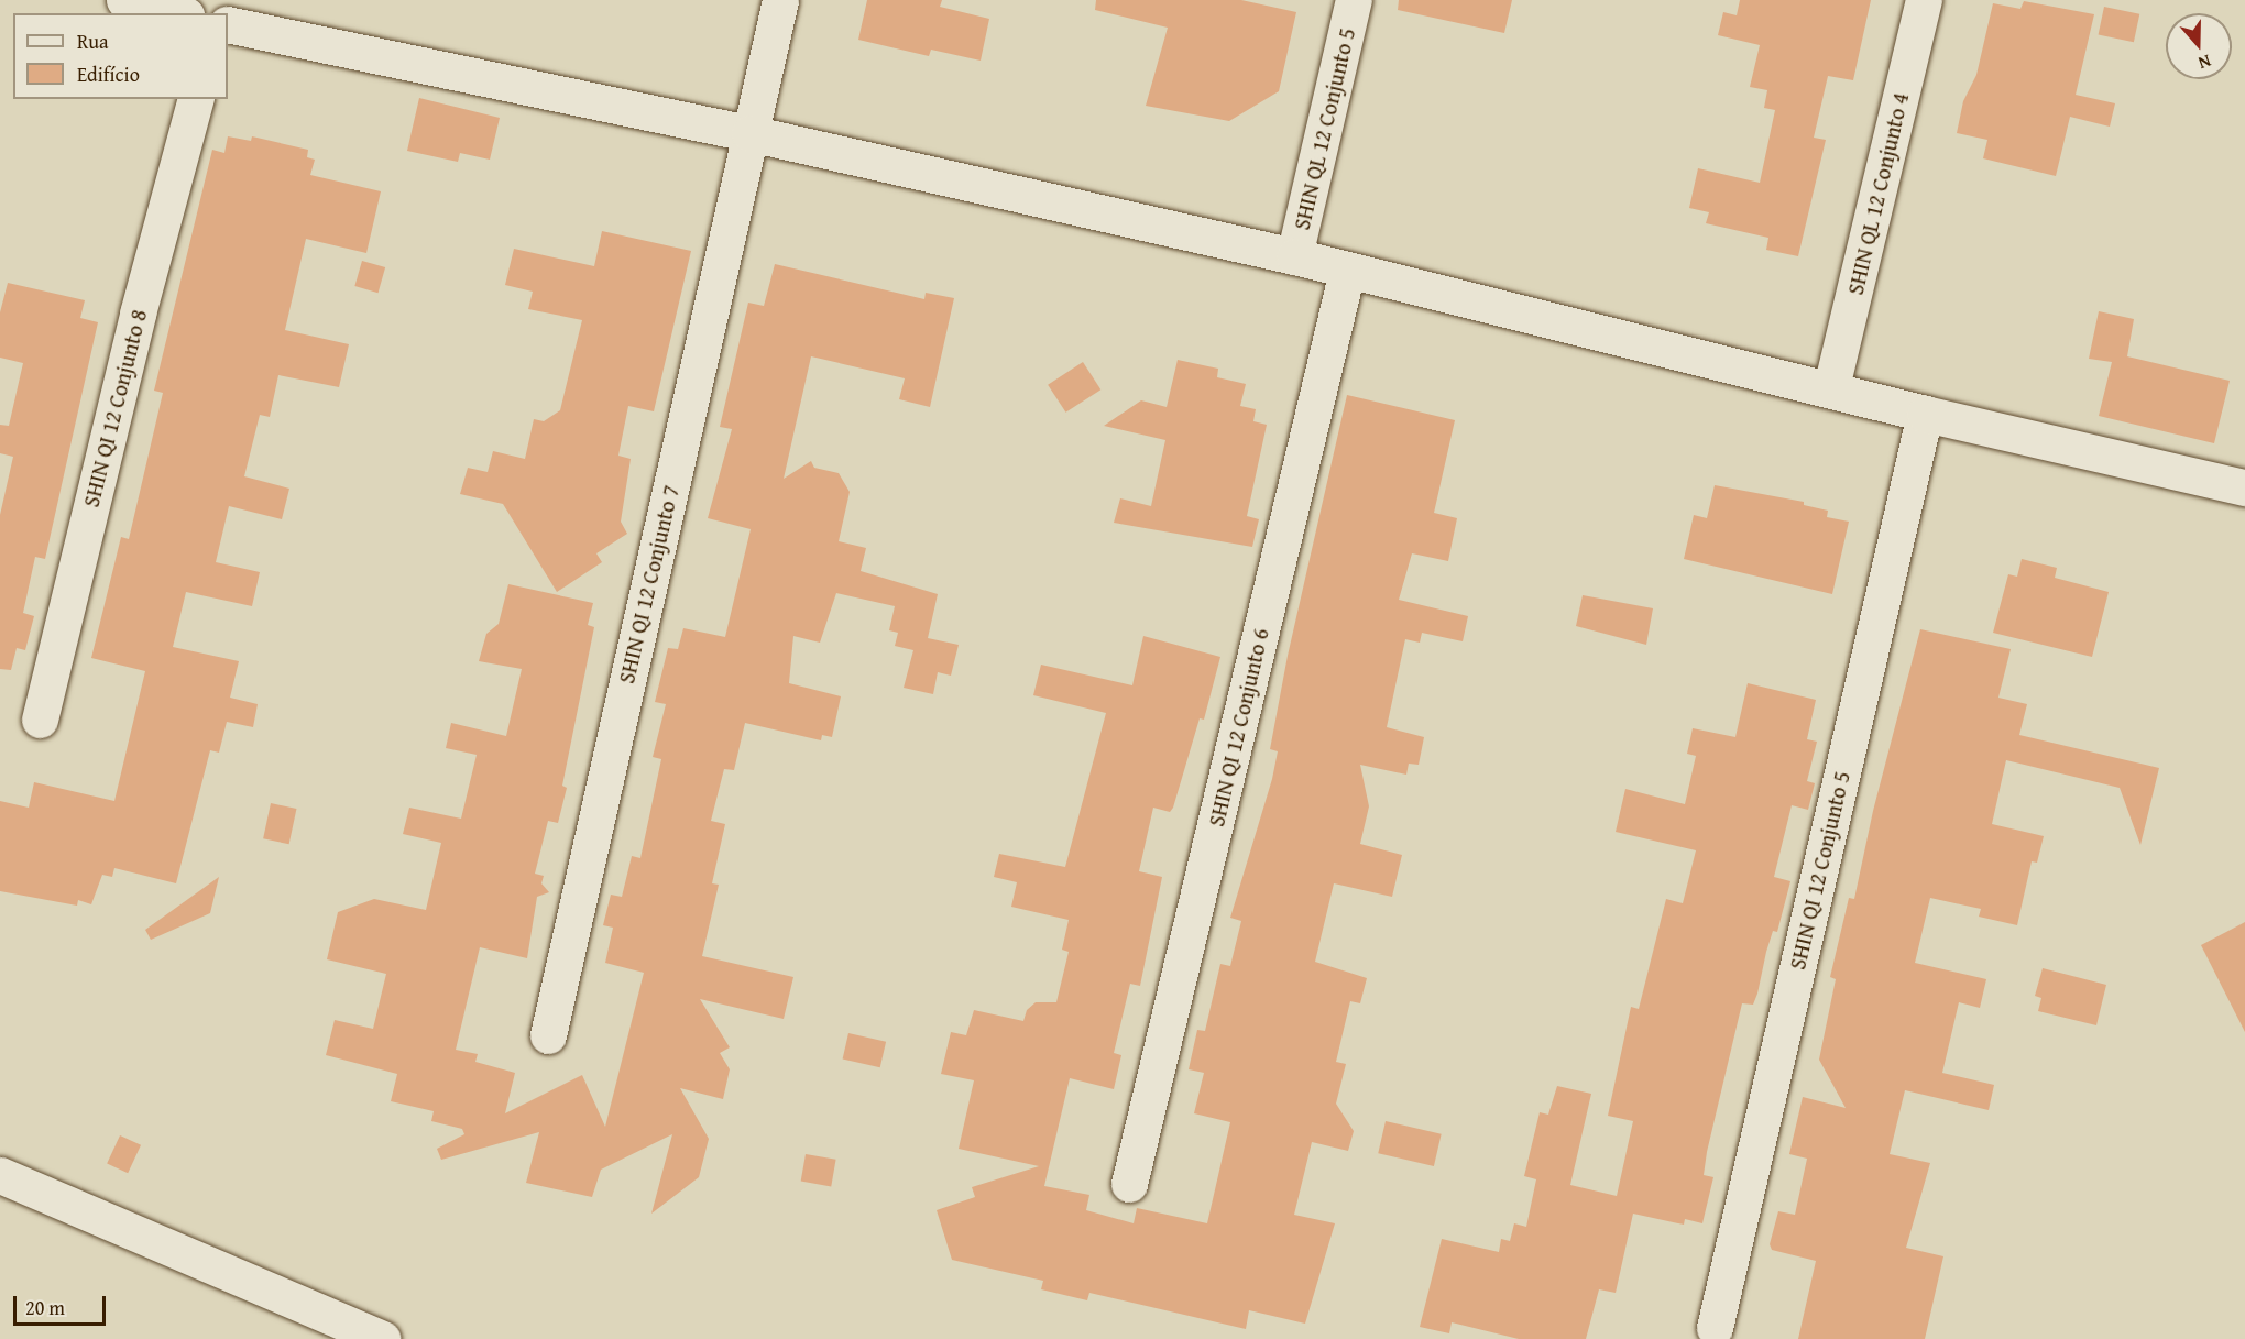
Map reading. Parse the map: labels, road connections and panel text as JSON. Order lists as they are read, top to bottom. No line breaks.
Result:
{"streets":{"street":["SHIN QL 12 Conjunto 5","SHIN QL 12 Conjunto 4","SHIN QI 12 Conjunto 8","SHIN QI 12 Conjunto 7","SHIN QI 12 Conjunto 6","SHIN QI 12 Conjunto 5"]},"legend":["Rua","Edifício"],"scale_bar":"20 m","north":"bottom"}
